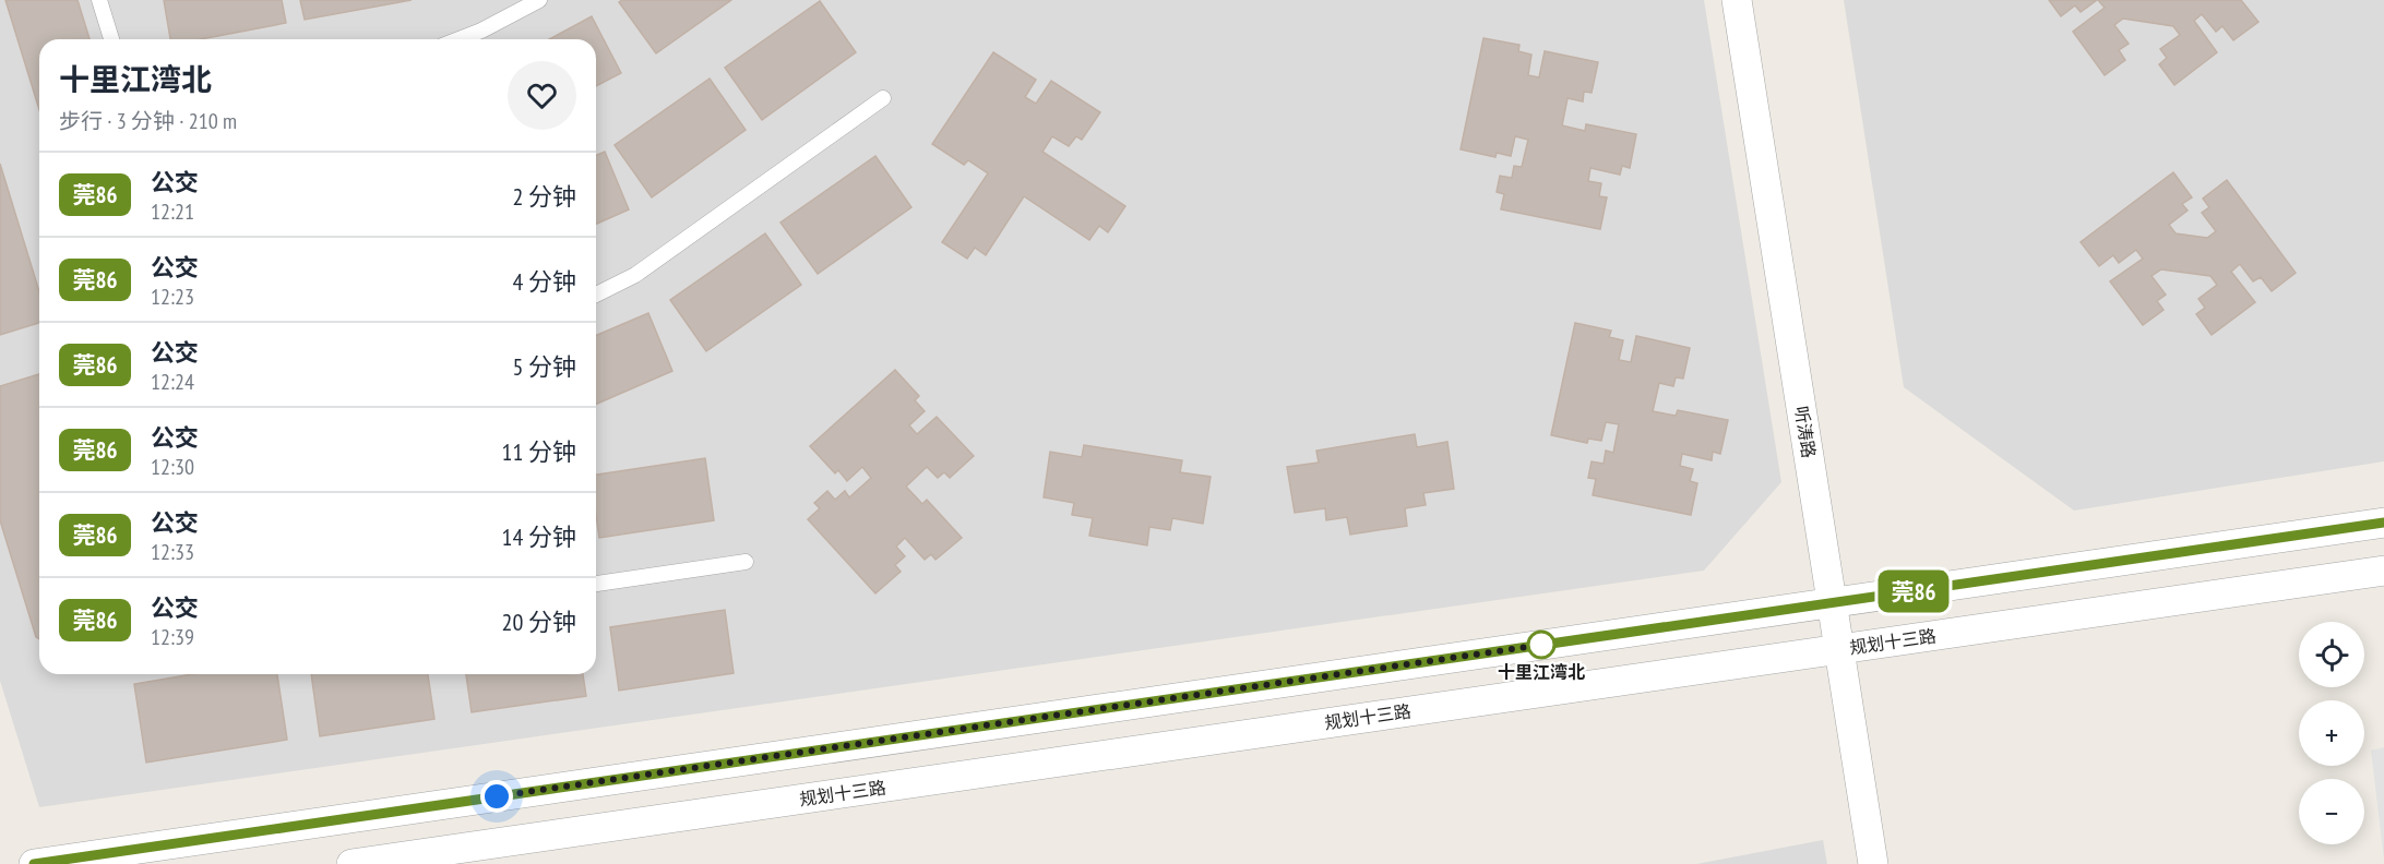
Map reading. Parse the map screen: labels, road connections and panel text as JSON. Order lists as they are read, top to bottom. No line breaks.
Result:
{"streets":{"street":["听涛路","规划十三路"]},"crossings":[["听涛路","规划十三路"]],"places":["十里江湾北"],"lines":["bus line 莞86"],"page":{"on_map":"莞86","heading":["十里江湾北","步行 · 3 分钟 · 210 m"],"list":[{"mark":"莞86","name":"公交","note":"12:21","value":"2 分钟"},{"mark":"莞86","name":"公交","note":"12:23","value":"4 分钟"},{"mark":"莞86","name":"公交","note":"12:24","value":"5 分钟"},{"mark":"莞86","name":"公交","note":"12:30","value":"11 分钟"},{"mark":"莞86","name":"公交","note":"12:33","value":"14 分钟"},{"mark":"莞86","name":"公交","note":"12:39","value":"20 分钟"}],"map_buttons":["+","−"]}}
